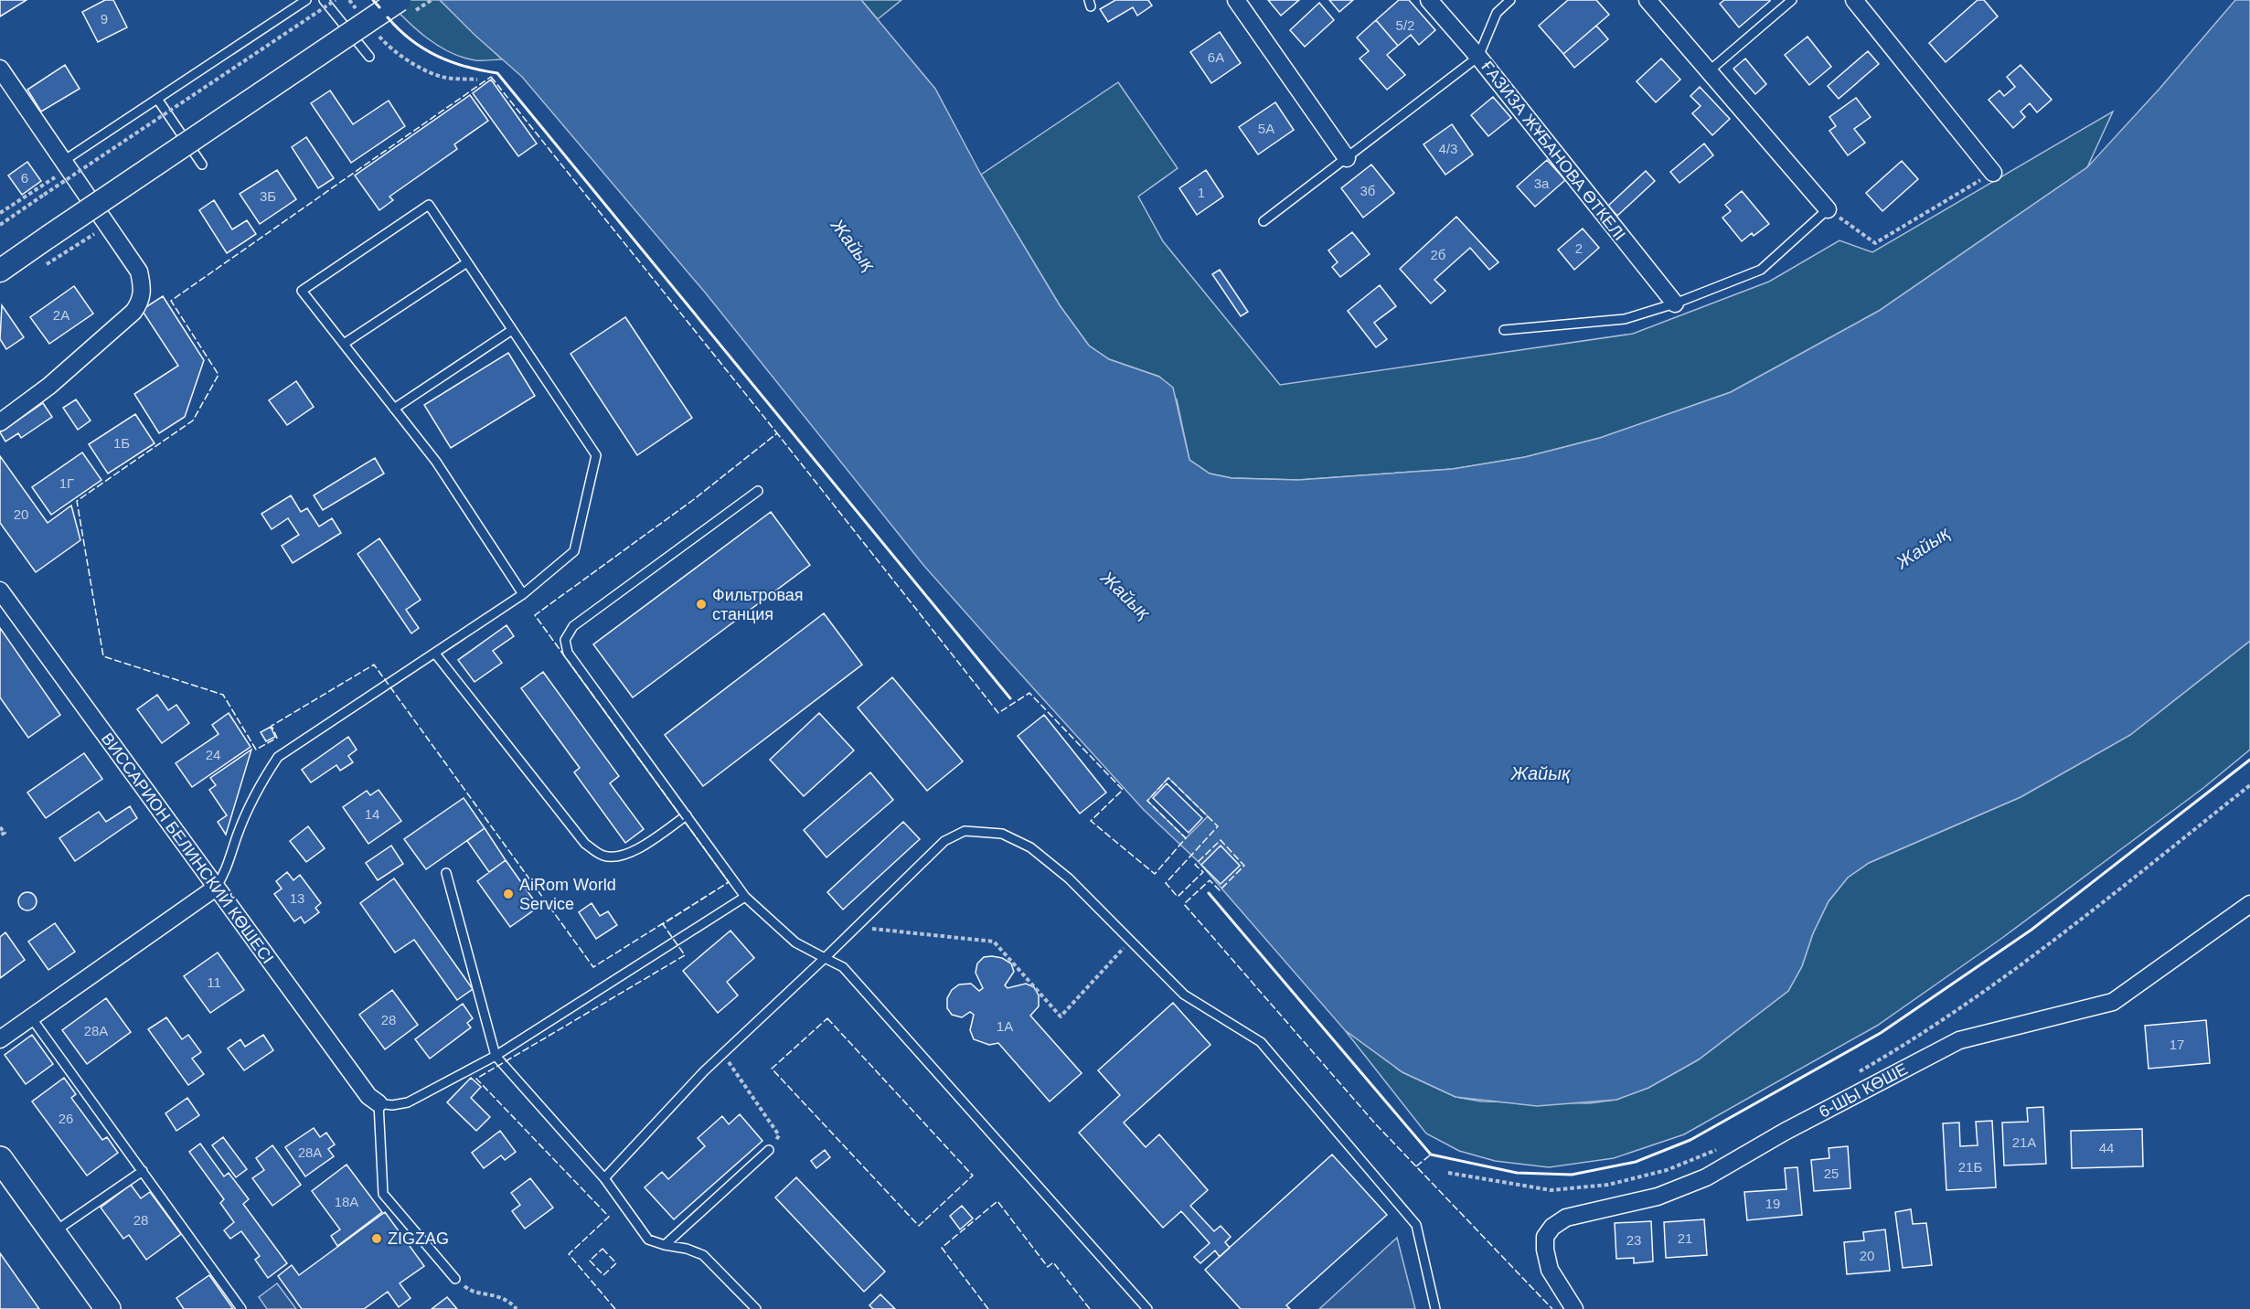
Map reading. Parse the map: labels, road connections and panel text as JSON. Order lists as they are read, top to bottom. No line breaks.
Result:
{"streets":{"street":["ҒАЗИЗА ЖҰБАНОВА ӨТКЕЛІ","ВИССАРИОН БЕЛИНСКИЙ КӨШЕСІ","6-ШЫ КӨШЕ"]},"water":["Жайық"],"places":["Фильтровая станция","AiRom World Service","ZIGZAG"],"house_numbers":["9","5/2","6А","5А","4/3","6","3а","3б","1","3Б","2","2б","2А","1Б","1Г","20","24","14","13","11","28","1А","28А","17","26","21А","44","28А","21Б","25","18А","19","28","21","23","20"]}
